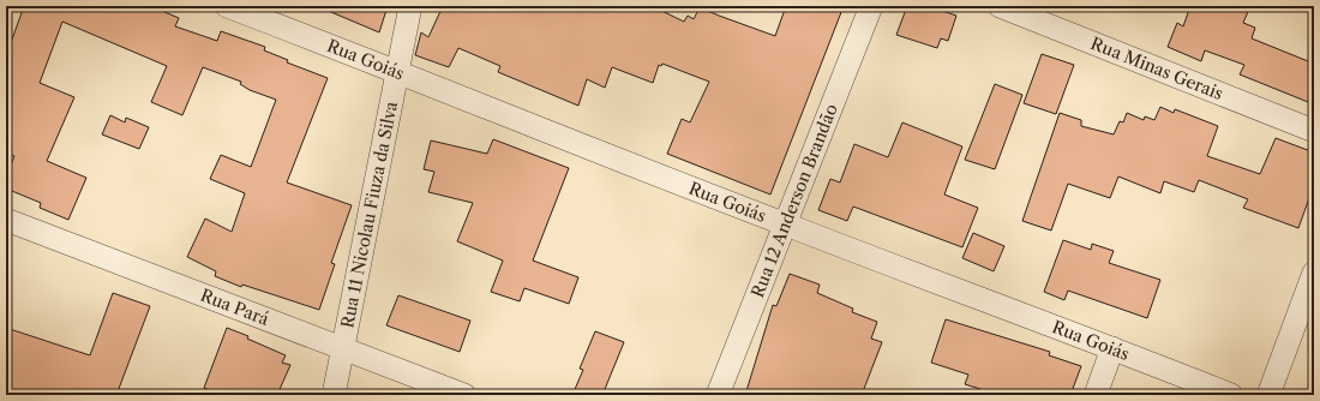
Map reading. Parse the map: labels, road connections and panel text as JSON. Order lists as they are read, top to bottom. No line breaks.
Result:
{"streets":{"street":["Rua Goiás","Rua Minas Gerais","Rua 12 Anderson Brandão","Rua 11 Nicolau Fiuza da Silva","Rua Pará"]},"crossings":[["Rua Goiás","Rua 12 Anderson Brandão"],["Rua Goiás","Rua 11 Nicolau Fiuza da Silva"],["Rua 11 Nicolau Fiuza da Silva","Rua Pará"]]}
